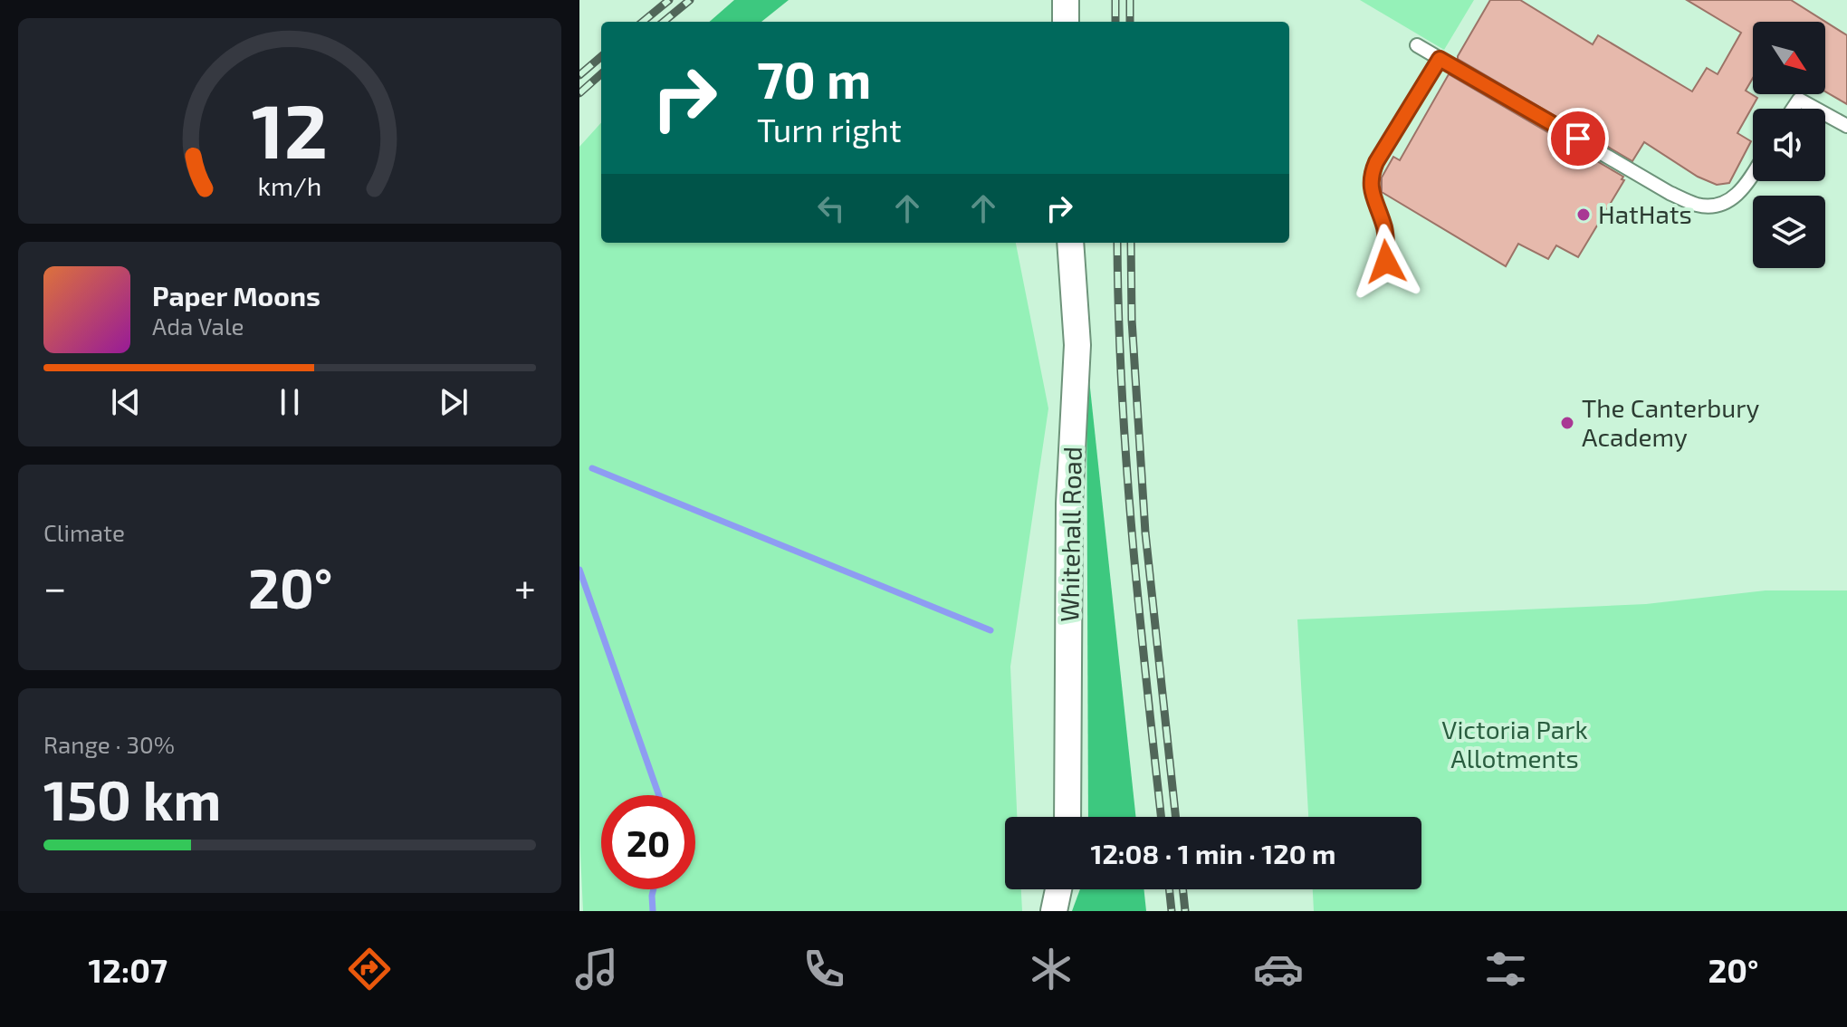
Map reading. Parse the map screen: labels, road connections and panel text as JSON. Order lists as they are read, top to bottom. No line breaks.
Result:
{"streets":{"street":["Whitehall Road"]},"parks":["Victoria Park Allotments"],"places":["HatHats","The Canterbury Academy"],"north":"bottom right","page":{"turn":["70 m","Turn right"],"song":["Paper Moons","Ada Vale"],"tile":["Climate",["Range · 30%","150 km"]],"heat":["−","20°","+"],"limit":"20","trip":"12:08 · 1 min · 120 m","tabs":["12:07","20°"],"gauge":["12","km/h"]}}
